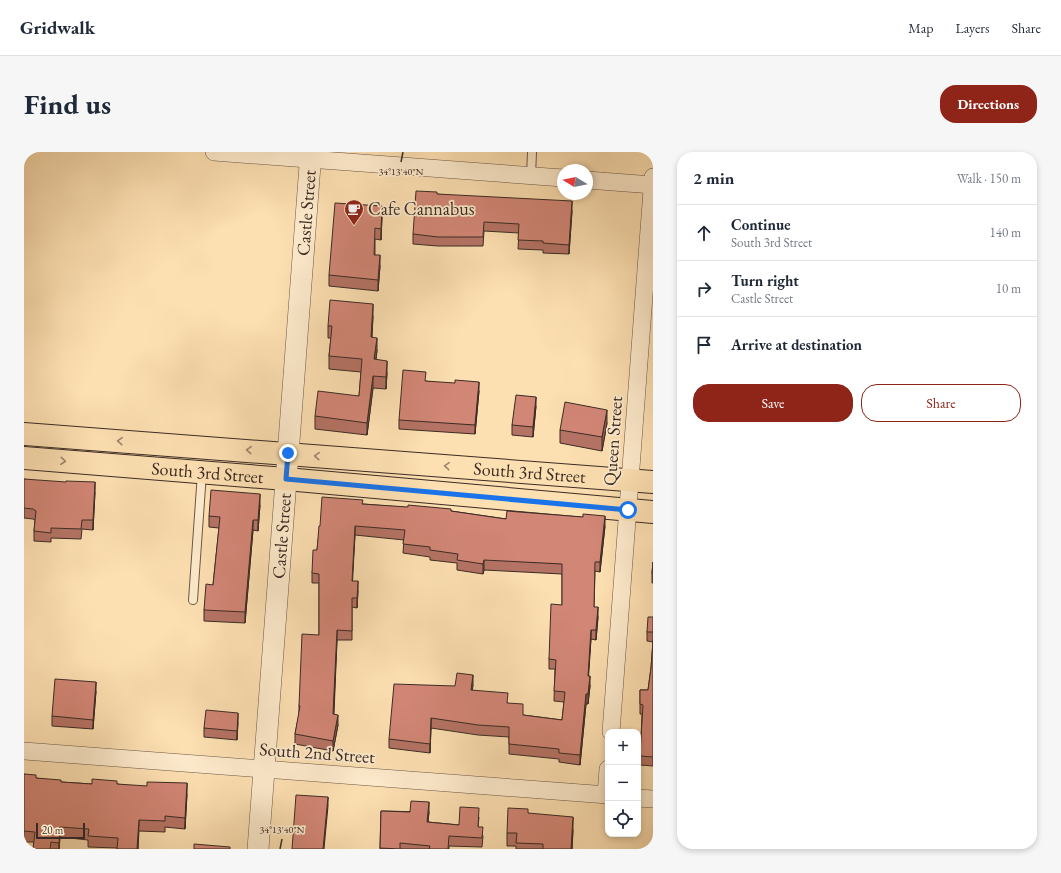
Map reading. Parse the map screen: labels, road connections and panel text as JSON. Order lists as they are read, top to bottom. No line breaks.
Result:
{"streets":{"main road":["South 3rd Street"],"street":["Castle Street","Queen Street","South 2nd Street"]},"crossings":[["Castle Street","South 3rd Street"],["Castle Street","South 2nd Street"],["Queen Street","South 3rd Street"]],"places":{"cafe":["Cafe Cannabus"]},"scale_bar":"20 m","north":"left","page":{"header":"Gridwalk","nav":["Map","Layers","Share"],"buttons":["Directions",["Save","Share"]],"title":"Find us","heading":["2 min","Walk · 150 m"],"list":[["Continue","South 3rd Street","140 m"],["Turn right","Castle Street","10 m"],"Arrive at destination"],"map_buttons":["+","−"],"scale":"20 m"},"coordinates":["34°13'40\"N"]}
